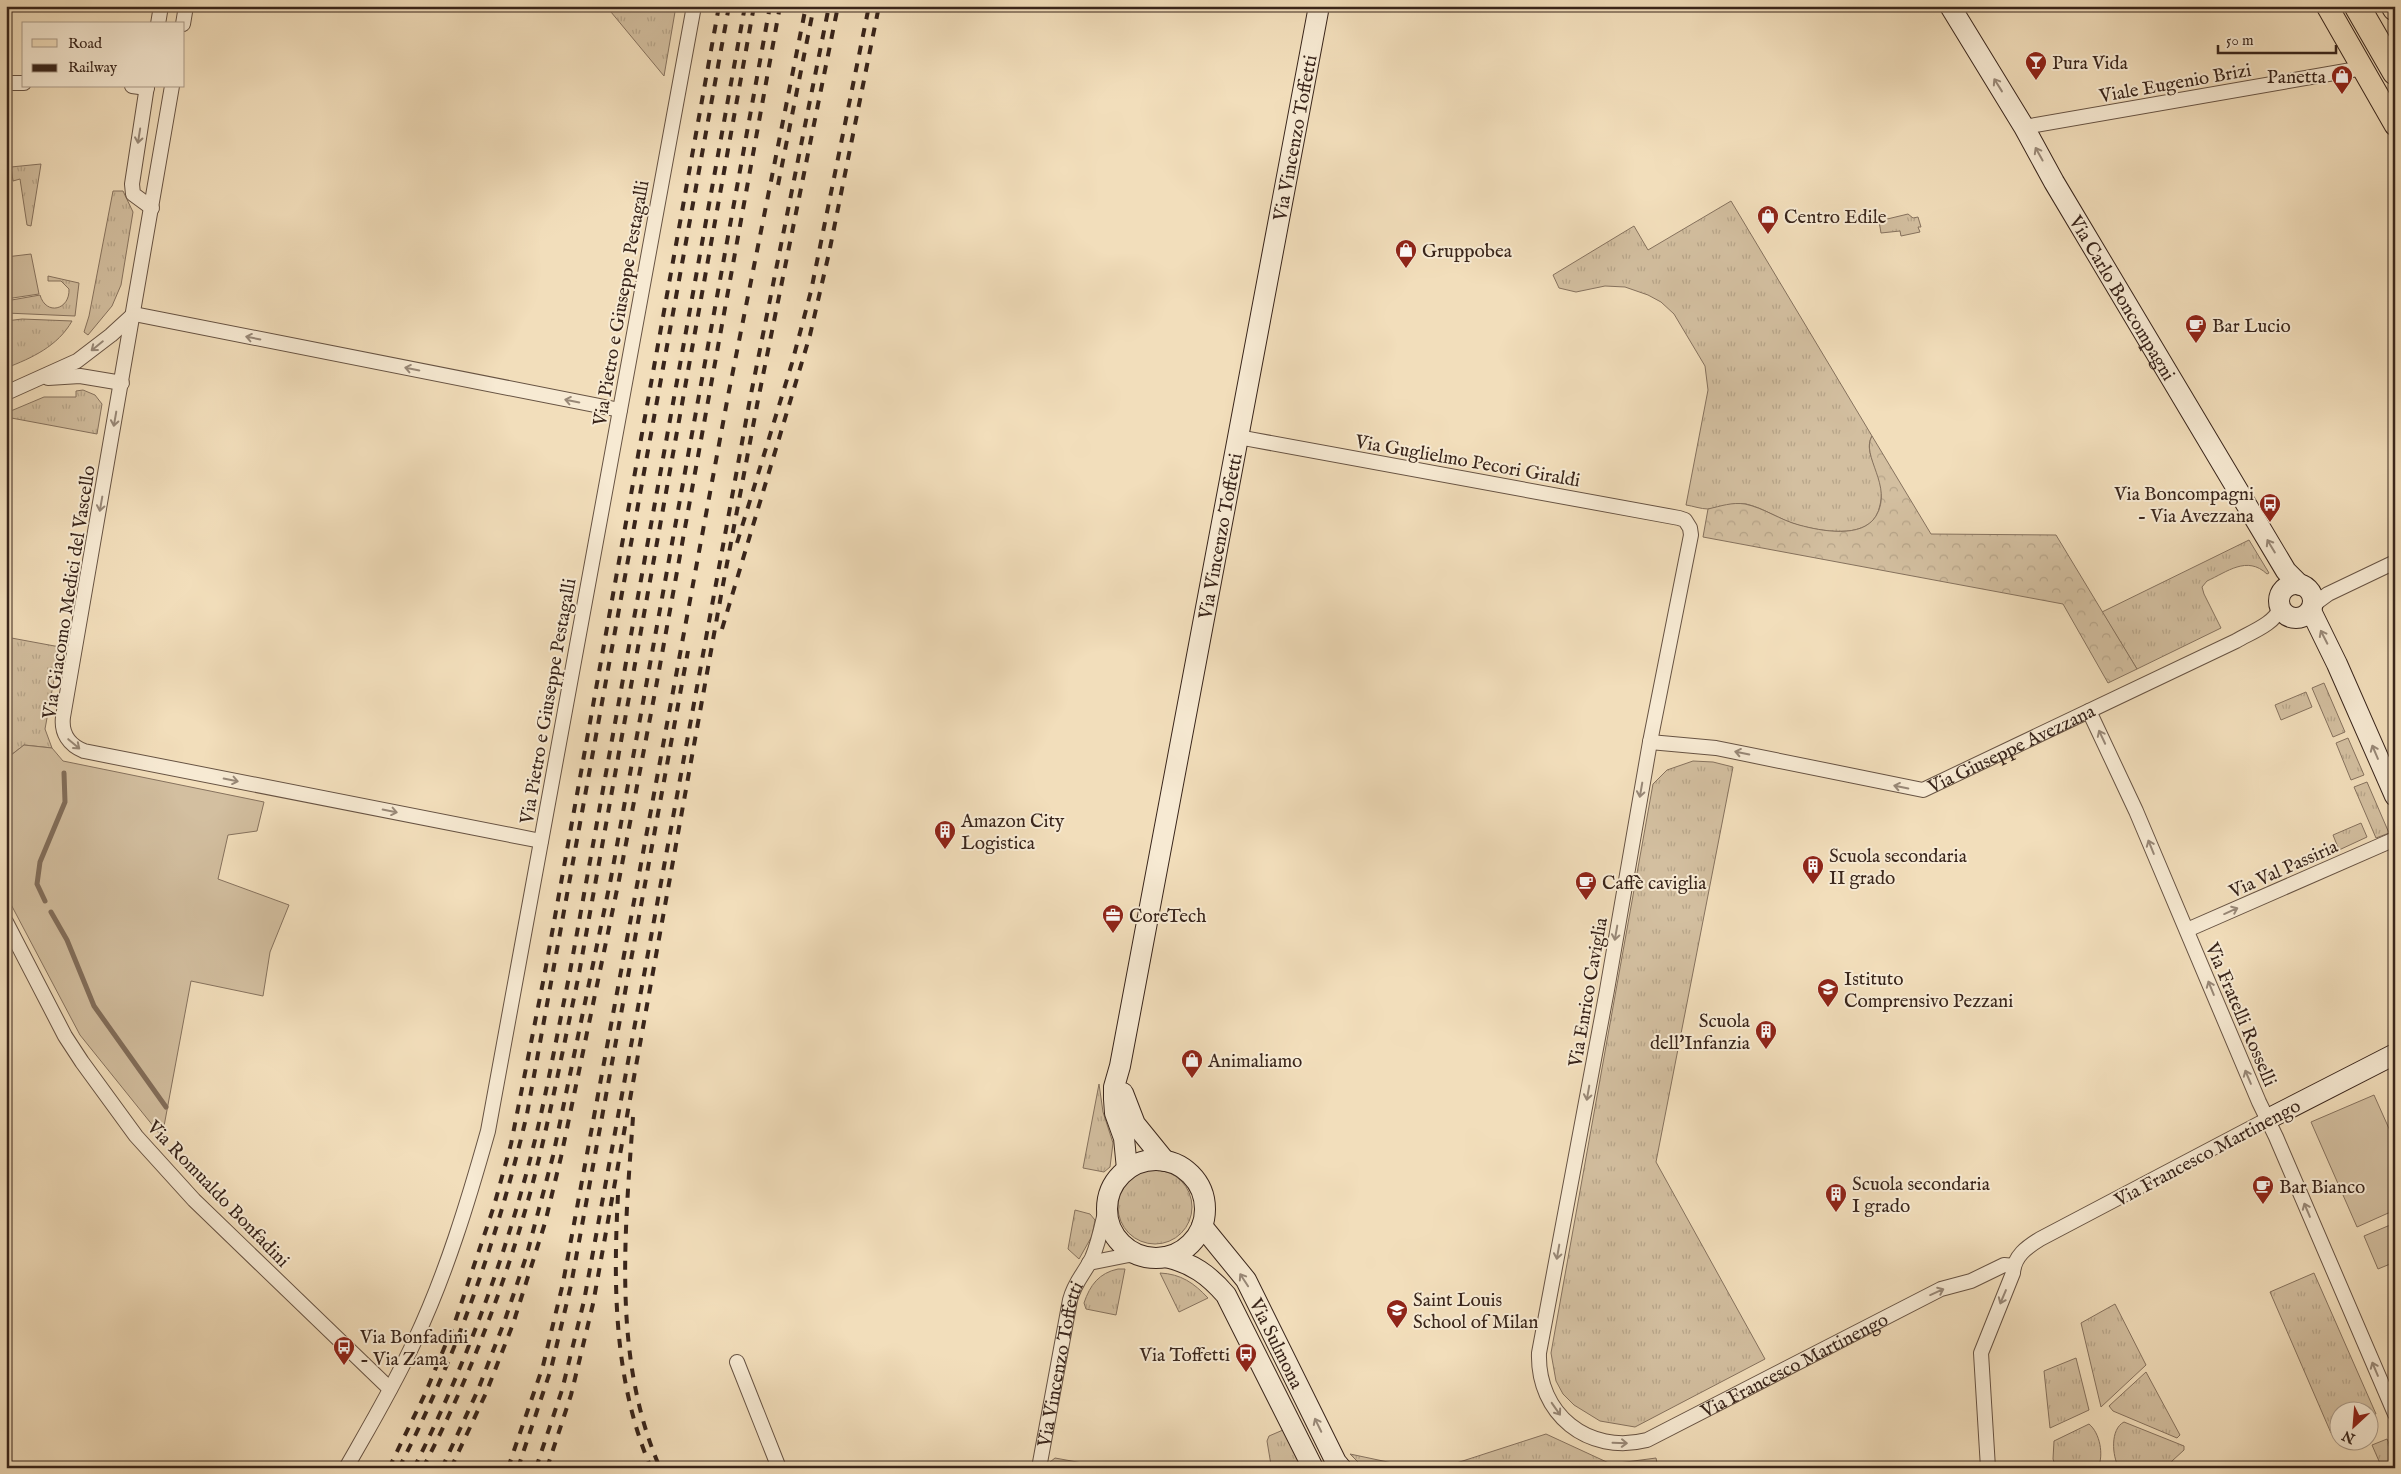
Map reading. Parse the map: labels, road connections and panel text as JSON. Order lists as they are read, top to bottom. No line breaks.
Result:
{"streets":{"street":["Viale Eugenio Brizi","Via Vincenzo Toffetti","Via Carlo Boncompagni","Via Pietro e Giuseppe Pestagalli","Via Guglielmo Pecori Giraldi","Via Giacomo Medici del Vascello","Via Giuseppe Avezzana","Via Val Passiria","Via Enrico Caviglia","Via Fratelli Rosselli","Via Francesco Martinengo","Via Romualdo Bonfadini","Via Sulmona"]},"crossings":[["Viale Eugenio Brizi","Via Carlo Boncompagni"],["Via Vincenzo Toffetti","Via Guglielmo Pecori Giraldi"],["Via Vincenzo Toffetti","Via Sulmona"],["Via Carlo Boncompagni","Via Giuseppe Avezzana"],["Via Pietro e Giuseppe Pestagalli","Via Giacomo Medici del Vascello"],["Via Pietro e Giuseppe Pestagalli","Via Romualdo Bonfadini"],["Via Guglielmo Pecori Giraldi","Via Enrico Caviglia"],["Via Giuseppe Avezzana","Via Enrico Caviglia"],["Via Giuseppe Avezzana","Via Fratelli Rosselli"],["Via Val Passiria","Via Fratelli Rosselli"],["Via Enrico Caviglia","Via Francesco Martinengo"],["Via Fratelli Rosselli","Via Francesco Martinengo"]],"one_way":["Via Carlo Boncompagni","Via Giuseppe Avezzana","Via Val Passiria","Via Enrico Caviglia","Via Fratelli Rosselli","Via Francesco Martinengo"],"places":{"bar":["Pura Vida"],"shop":["Panetta","Centro Edile","Gruppobea","Animaliamo"],"cafe":["Bar Lucio","Caffè caviglia","Bar Bianco"],"bus stop":["Via Boncompagni - Via Avezzana","Via Bonfadini - Via Zama","Via Toffetti"],"building":["Amazon City Logistica","Scuola secondaria II grado","Scuola dell'Infanzia","Scuola secondaria I grado"],"office":["CoreTech"],"school or university":["Istituto Comprensivo Pezzani","Saint Louis School of Milan"]},"legend":["Road","Railway"],"scale_bar":"50 m","north":"bottom left"}
